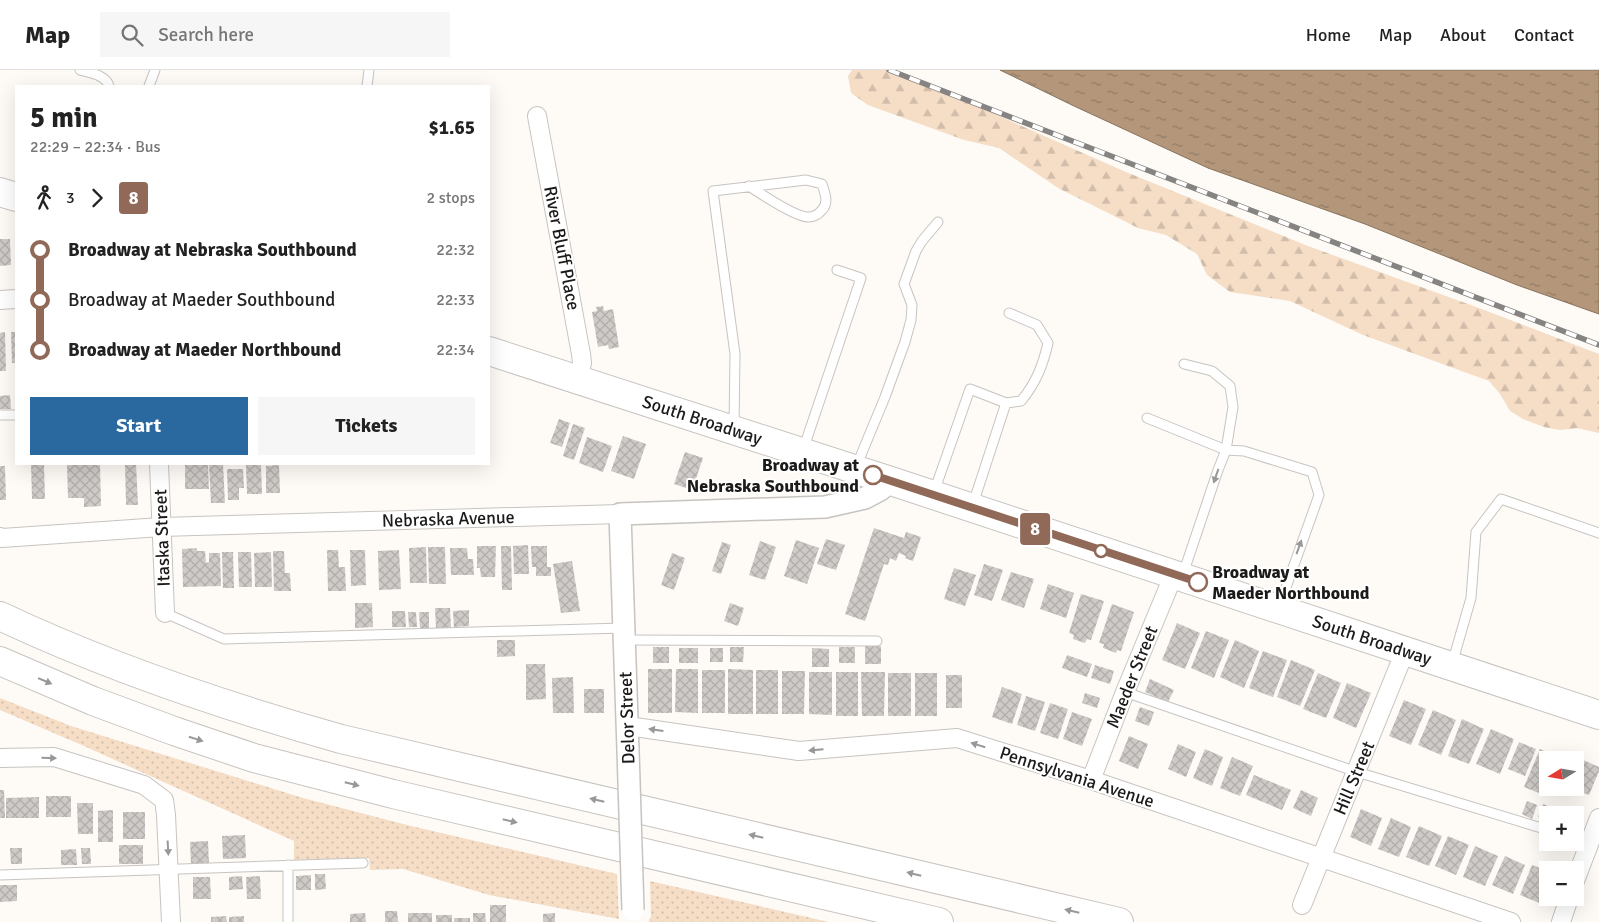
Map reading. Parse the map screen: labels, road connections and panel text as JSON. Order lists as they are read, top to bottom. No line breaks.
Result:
{"streets":{"main road":["South Broadway"],"street":["River Bluff Place","Nebraska Avenue","Itaska Street","Maeder Street","Delor Street","Pennsylvania Avenue","Hill Street"]},"crossings":[["River Bluff Place","South Broadway"],["South Broadway","Nebraska Avenue"],["South Broadway","Maeder Street"],["South Broadway","Hill Street"],["Nebraska Avenue","Itaska Street"],["Nebraska Avenue","Delor Street"],["Maeder Street","Pennsylvania Avenue"],["Delor Street","Pennsylvania Avenue"],["Pennsylvania Avenue","Hill Street"]],"one_way":["Pennsylvania Avenue"],"places":["Broadway at Nebraska Southbound","Broadway at Maeder Northbound"],"lines":["bus line 8"],"north":"left","page":{"header":"Map","search":"Search here","nav":["Home","Map","About","Contact"],"on_map":"8","heading":["5 min","22:29 – 22:34 · Bus","$1.65"],"legs":["3","8","2 stops"],"list":[{"name":"Broadway at Nebraska Southbound","value":"22:32"},{"name":"Broadway at Maeder Southbound","value":"22:33"},{"name":"Broadway at Maeder Northbound","value":"22:34"}],"buttons":["Start","Tickets"],"map_buttons":["+","−"]}}
